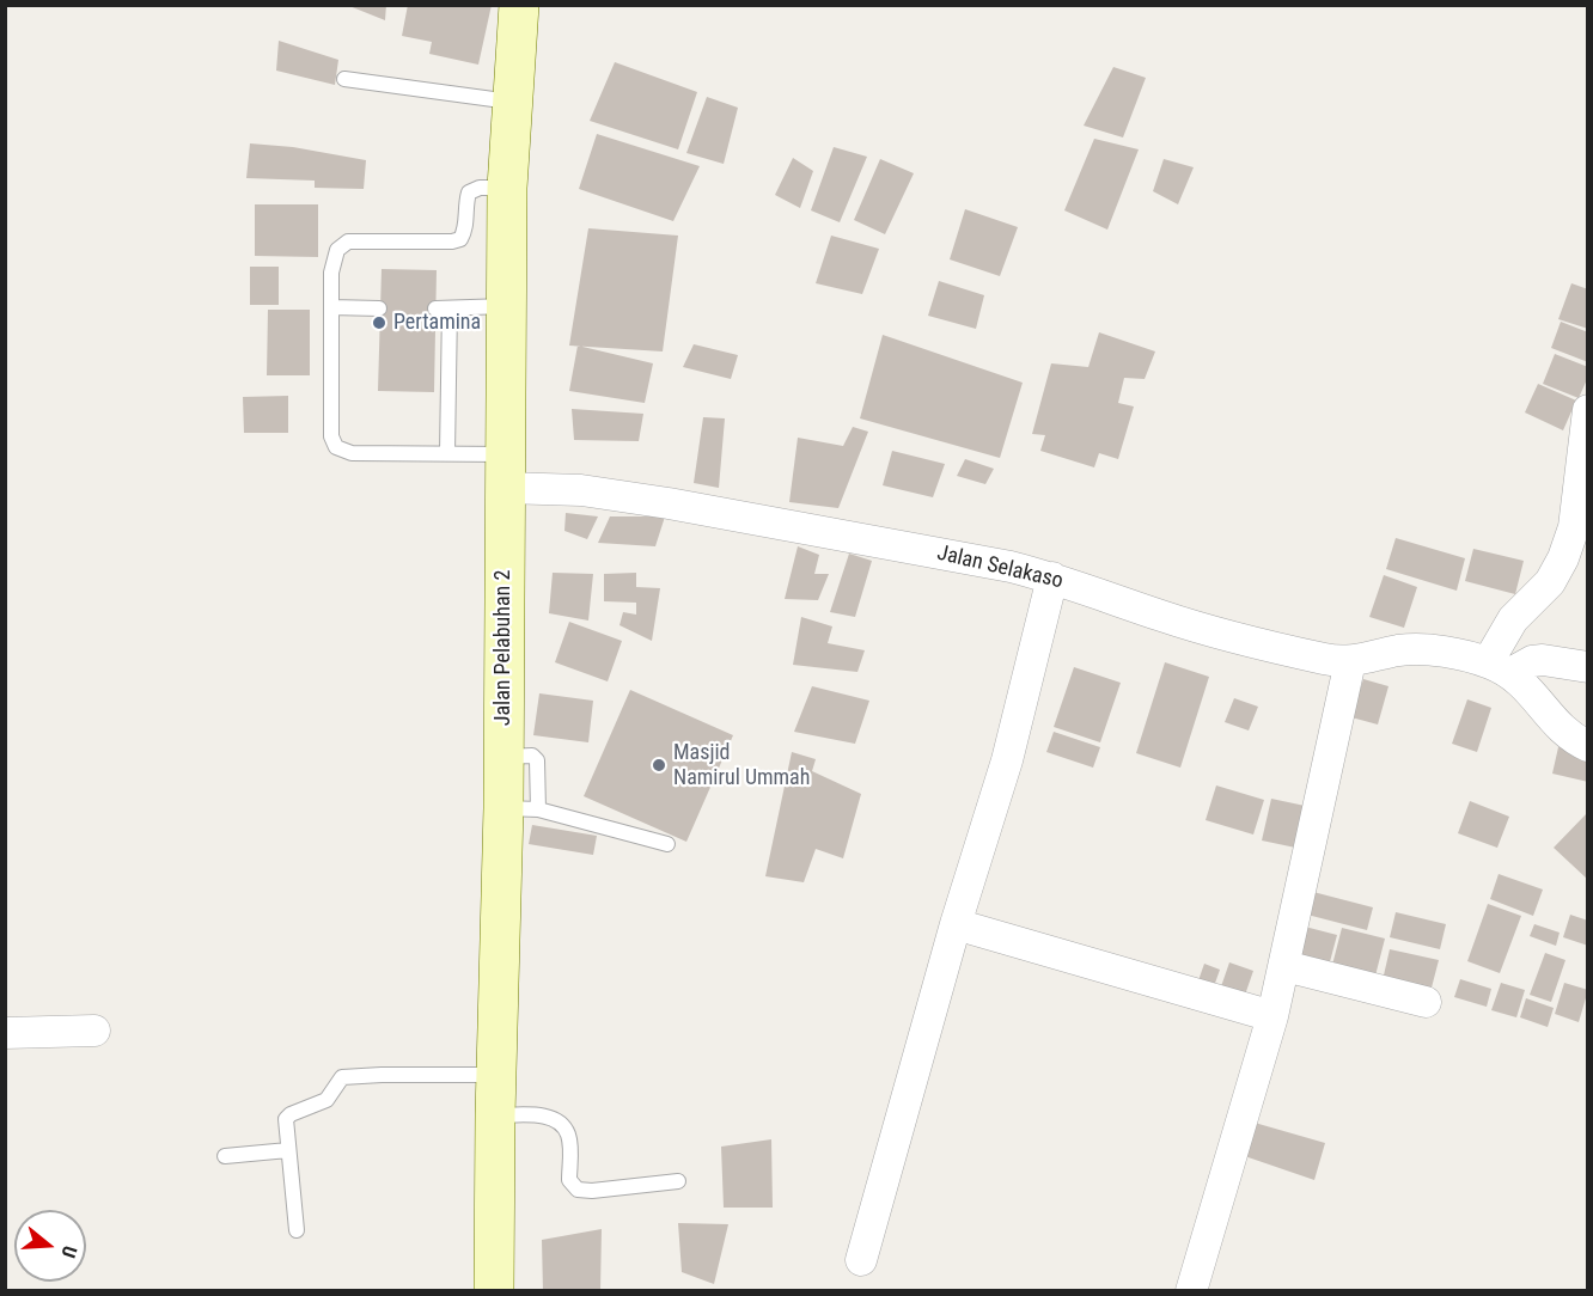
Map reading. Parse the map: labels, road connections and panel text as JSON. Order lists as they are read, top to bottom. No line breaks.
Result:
{"streets":{"main road":["Jalan Pelabuhan 2"],"street":["Jalan Selakaso"]},"crossings":[["Jalan Selakaso","Jalan Pelabuhan 2"]],"places":["Pertamina","Masjid Namirul Ummah"],"north":"right"}
